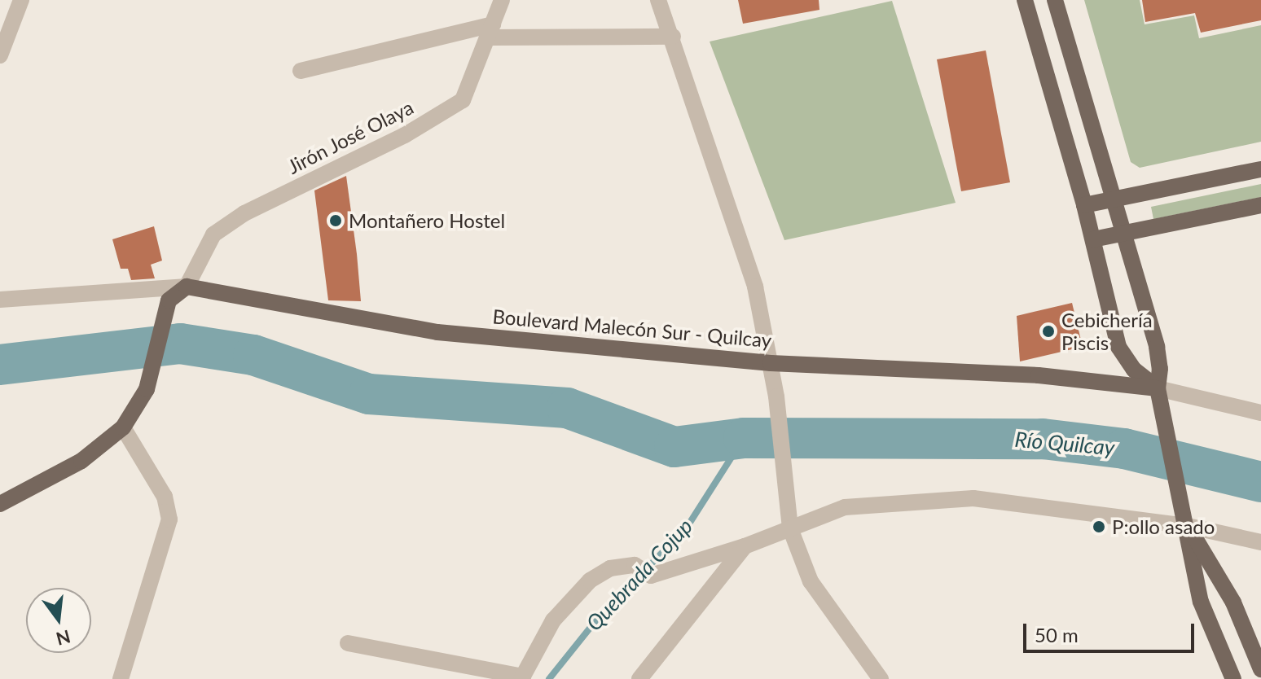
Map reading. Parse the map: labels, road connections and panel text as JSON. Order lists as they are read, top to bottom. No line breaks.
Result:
{"streets":{"main road":["Boulevard Malecón Sur - Quilcay"],"street":["Jirón José Olaya"]},"crossings":[["Jirón José Olaya","Boulevard Malecón Sur - Quilcay"]],"water":["Río Quilcay","Quebrada Cojup"],"places":["Montañero Hostel","Cebichería Piscis","P:ollo asado"],"scale_bar":"50 m","north":"bottom"}
